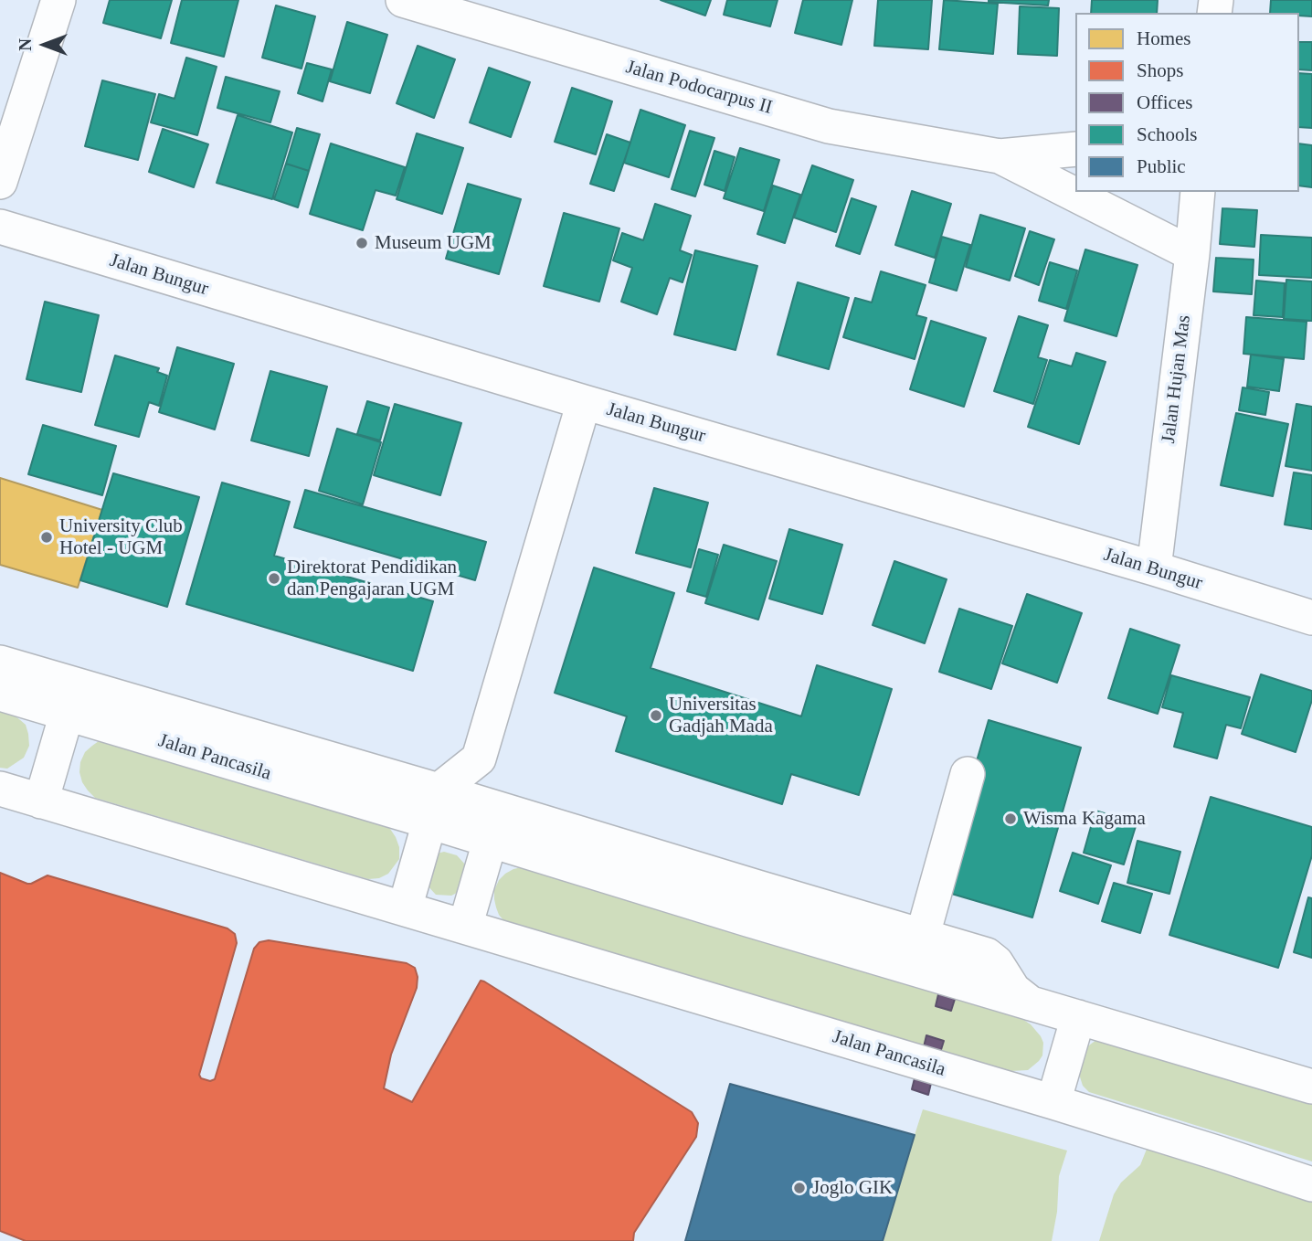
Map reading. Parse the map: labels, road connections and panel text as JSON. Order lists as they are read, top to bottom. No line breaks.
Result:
{"streets":{"street":["Jalan Podocarpus II","Jalan Bungur","Jalan Hujan Mas","Jalan Pancasila"]},"crossings":[["Jalan Podocarpus II","Jalan Hujan Mas"],["Jalan Bungur","Jalan Hujan Mas"]],"places":["Museum UGM","University Club Hotel - UGM","Direktorat Pendidikan dan Pengajaran UGM","Universitas Gadjah Mada","Wisma Kagama","Joglo GIK"],"legend":["Homes","Shops","Offices","Schools","Public"],"north":"left"}
